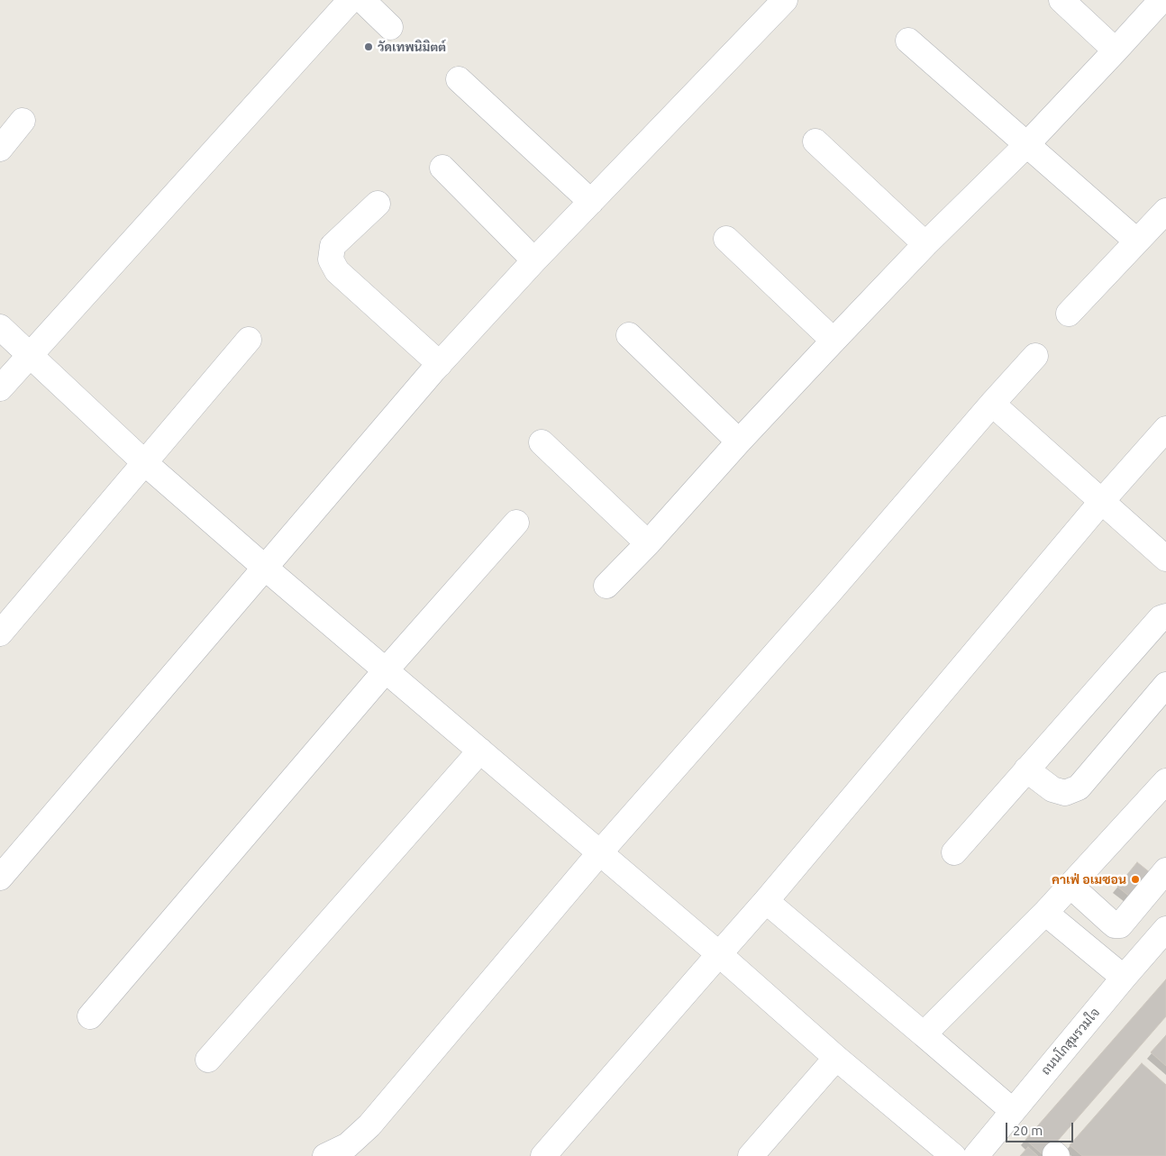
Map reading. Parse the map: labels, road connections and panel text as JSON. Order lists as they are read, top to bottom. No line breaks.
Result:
{"streets":{"street":["ถนนโกสุมรวมใจ"]},"places":["วัดเทพนิมิตต์","คาเฟ่ อเมซอน"],"scale_bar":"20 m"}
